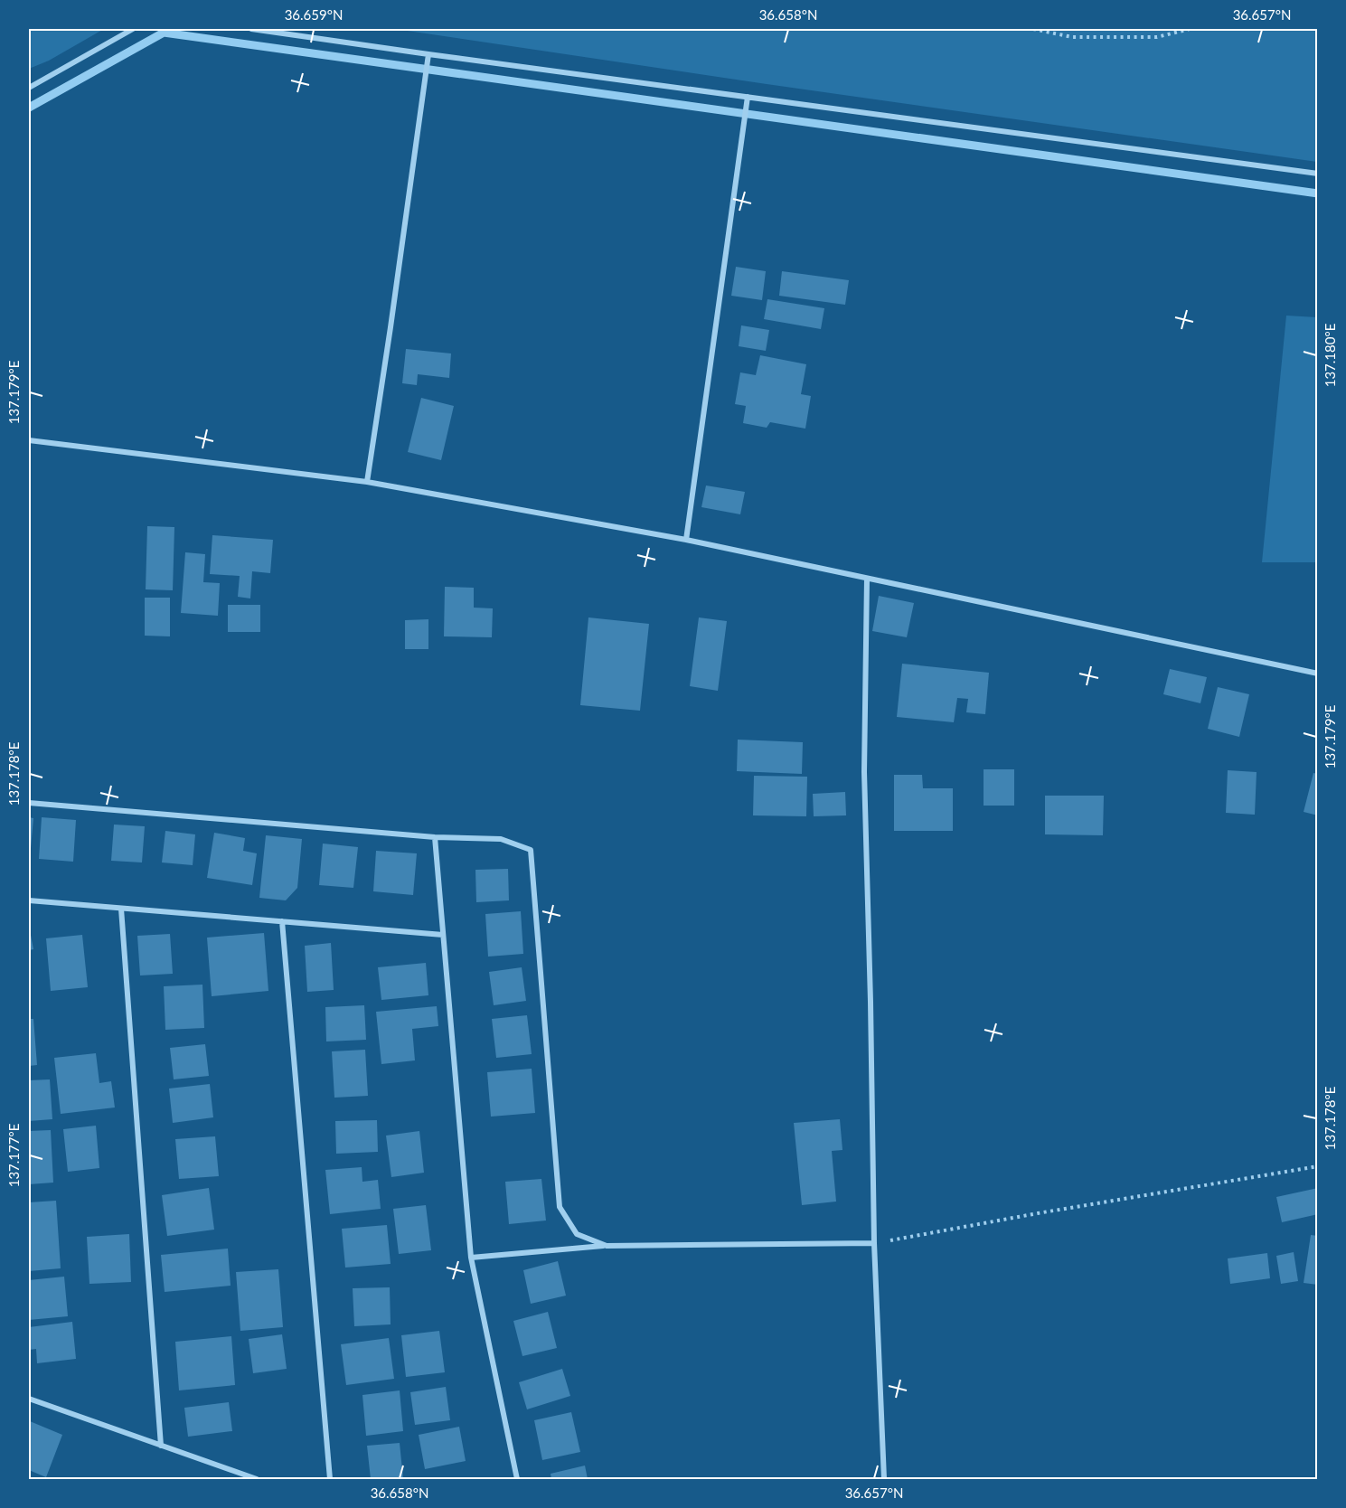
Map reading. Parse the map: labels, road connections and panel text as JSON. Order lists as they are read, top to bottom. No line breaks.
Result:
{"coordinates":["36.659°N","36.658°N","36.657°N","137.180°E","137.179°E","137.178°E","137.177°E"]}
